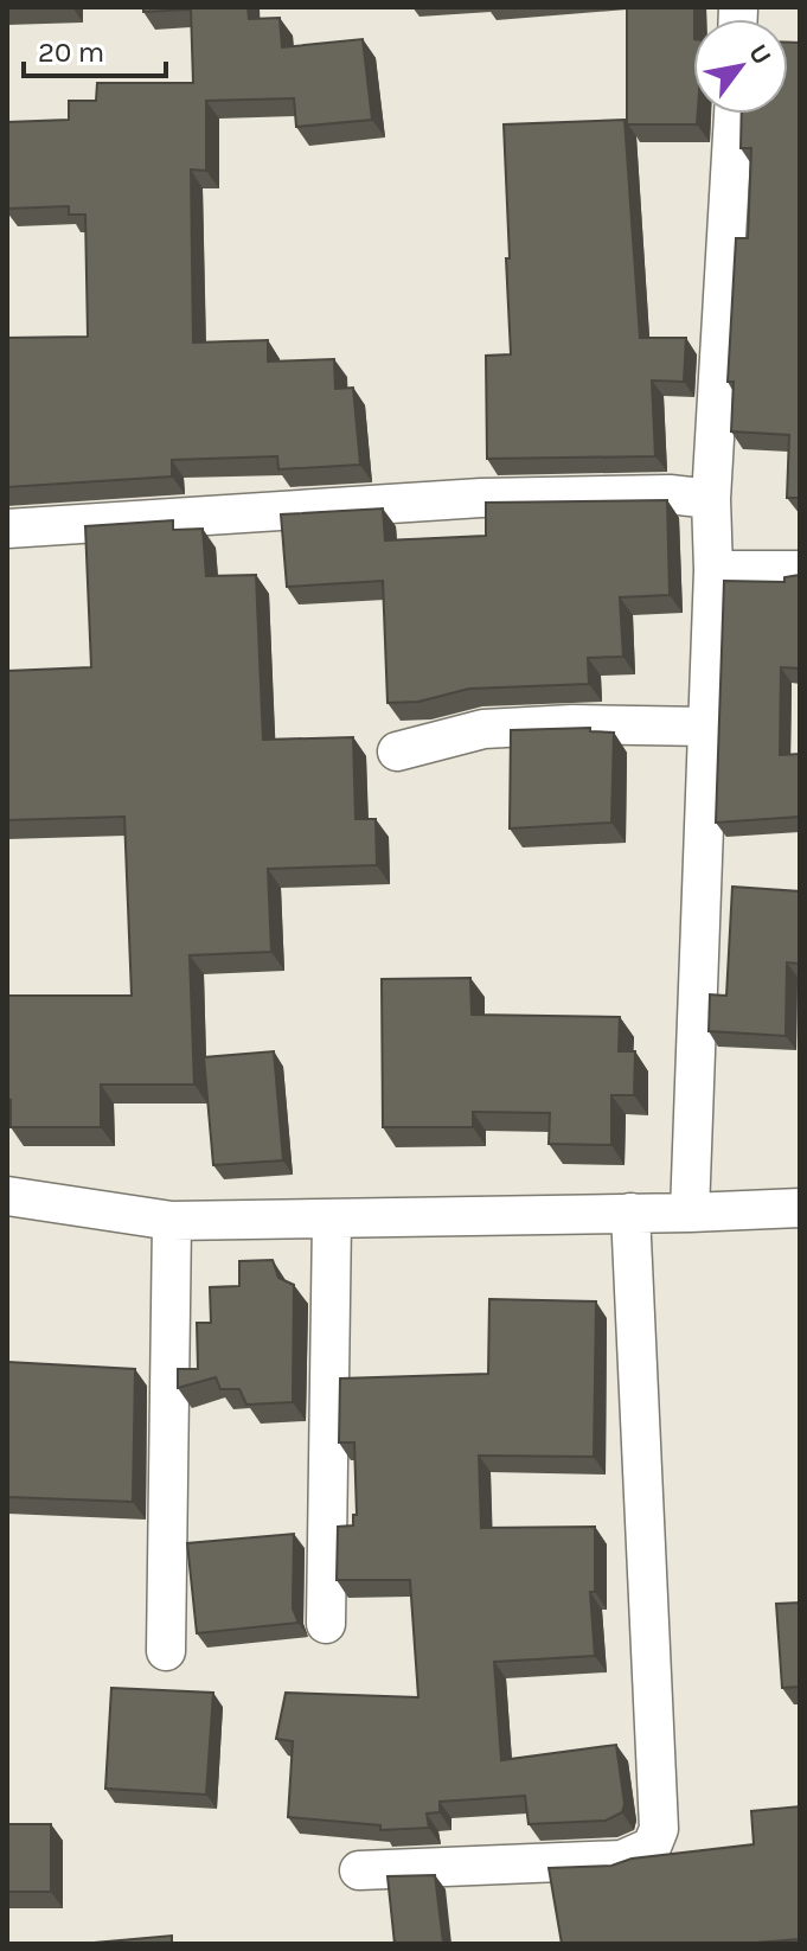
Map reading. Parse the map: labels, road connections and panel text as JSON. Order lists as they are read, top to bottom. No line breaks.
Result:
{"scale_bar":"20 m","north":"top right"}
